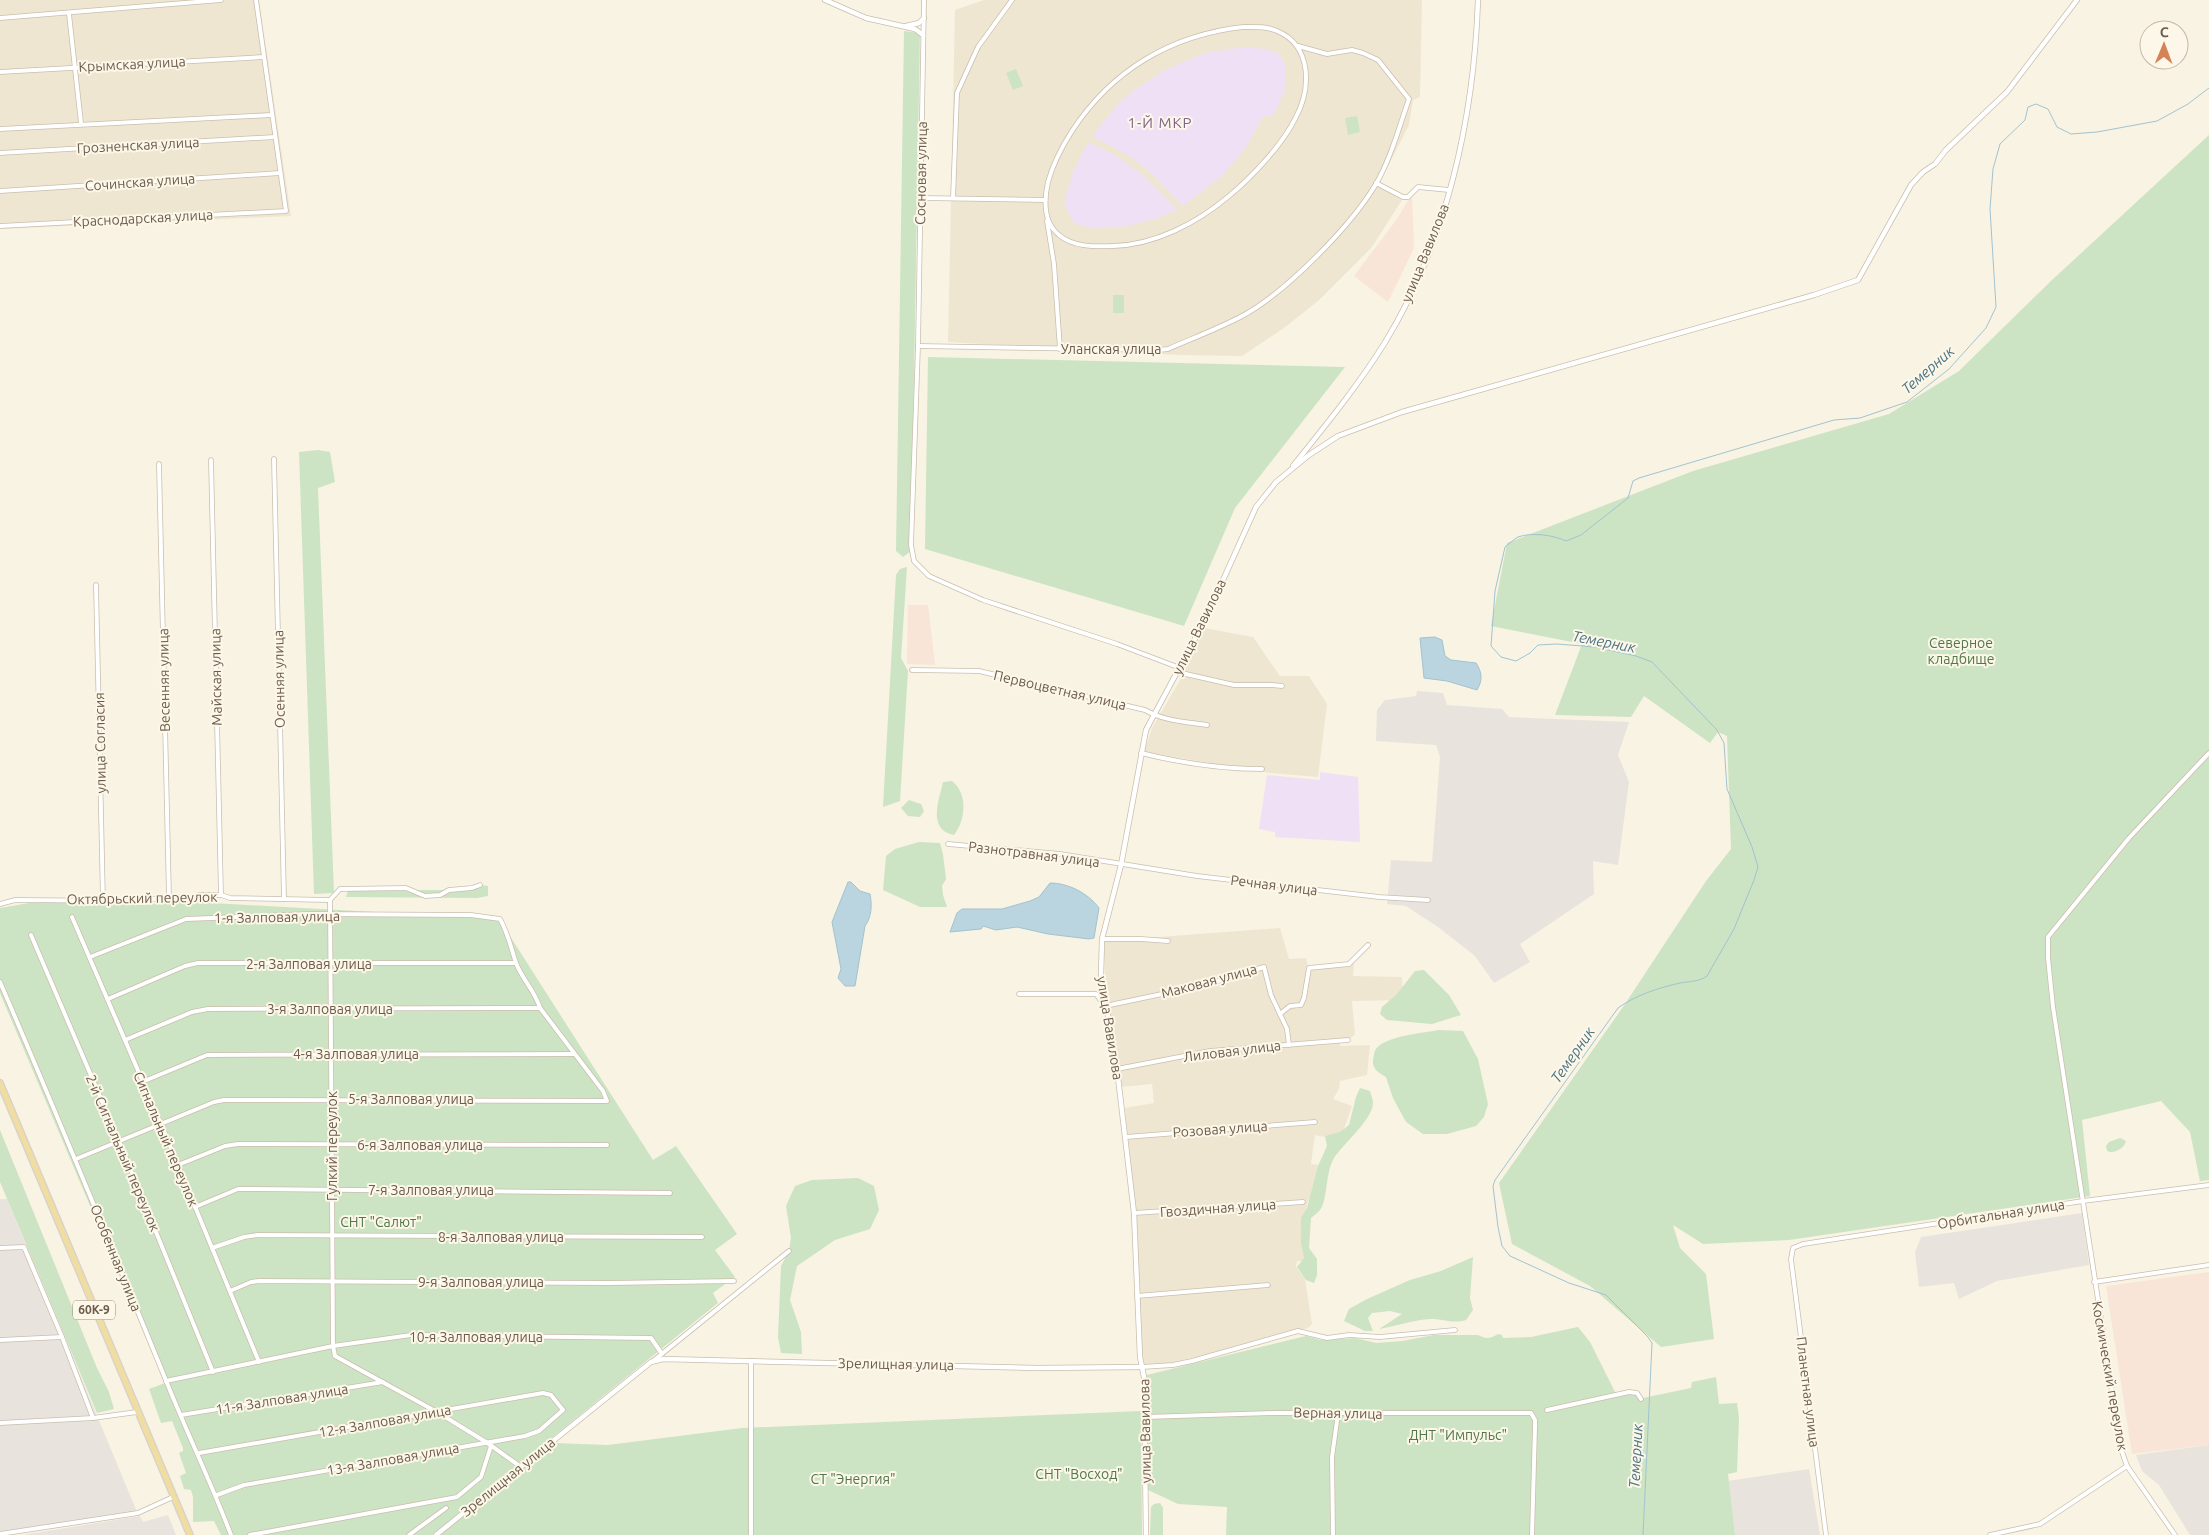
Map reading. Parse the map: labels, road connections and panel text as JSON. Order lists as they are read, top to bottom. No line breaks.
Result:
{"streets":{"main road":["60К-9"],"street":["Крымская улица","Грозненская улица","Сосновая улица","Сочинская улица","Краснодарская улица","улица Вавилова","Уланская улица","Майская улица","Осенняя улица","Весенняя улица","Первоцветная улица","улица Согласия","Разнотравная улица","Речная улица","Октябрьский переулок","1-я Залповая улица","2-я Залповая улица","Маковая улица","3-я Залповая улица","Лиловая улица","4-я Залповая улица","5-я Залповая улица","Розовая улица","Сигнальный переулок","6-я Залповая улица","Гулкий переулок","2-й Сигнальный переулок","7-я Залповая улица","Гвоздичная улица","Орбитальная улица","8-я Залповая улица","Особенная улица","9-я Залповая улица","10-я Залповая улица","Зрелищная улица","Космический переулок","Планетная улица","11-я Залповая улица","Верная улица","12-я Залповая улица","13-я Залповая улица"]},"crossings":[["Сосновая улица","улица Вавилова"],["Сосновая улица","Уланская улица"],["Сочинская улица","Краснодарская улица"],["улица Вавилова","Первоцветная улица"],["улица Вавилова","Разнотравная улица"],["улица Вавилова","Речная улица"],["улица Вавилова","Маковая улица"],["улица Вавилова","Лиловая улица"],["улица Вавилова","Розовая улица"],["улица Вавилова","Гвоздичная улица"],["улица Вавилова","Зрелищная улица"],["улица Вавилова","Верная улица"],["Майская улица","Октябрьский переулок"],["Осенняя улица","Октябрьский переулок"],["Весенняя улица","Октябрьский переулок"],["улица Согласия","Октябрьский переулок"],["Разнотравная улица","Речная улица"],["Октябрьский переулок","Гулкий переулок"],["1-я Залповая улица","2-я Залповая улица"],["1-я Залповая улица","Сигнальный переулок"],["1-я Залповая улица","Гулкий переулок"],["2-я Залповая улица","Сигнальный переулок"],["2-я Залповая улица","Гулкий переулок"],["Маковая улица","Лиловая улица"],["3-я Залповая улица","Сигнальный переулок"],["3-я Залповая улица","Гулкий переулок"],["4-я Залповая улица","5-я Залповая улица"],["4-я Залповая улица","Сигнальный переулок"],["4-я Залповая улица","Гулкий переулок"],["5-я Залповая улица","Сигнальный переулок"],["5-я Залповая улица","Гулкий переулок"],["5-я Залповая улица","2-й Сигнальный переулок"],["5-я Залповая улица","Особенная улица"],["Сигнальный переулок","6-я Залповая улица"],["Сигнальный переулок","7-я Залповая улица"],["Сигнальный переулок","8-я Залповая улица"],["Сигнальный переулок","9-я Залповая улица"],["Сигнальный переулок","10-я Залповая улица"],["6-я Залповая улица","Гулкий переулок"],["Гулкий переулок","7-я Залповая улица"],["Гулкий переулок","8-я Залповая улица"],["Гулкий переулок","9-я Залповая улица"],["Гулкий переулок","10-я Залповая улица"],["2-й Сигнальный переулок","10-я Залповая улица"],["Орбитальная улица","Космический переулок"],["Орбитальная улица","Планетная улица"],["Особенная улица","10-я Залповая улица"],["Особенная улица","11-я Залповая улица"],["Особенная улица","12-я Залповая улица"],["Особенная улица","13-я Залповая улица"],["10-я Залповая улица","Зрелищная улица"],["12-я Залповая улица","13-я Залповая улица"]],"districts":["1-Й МКР"],"water":["Темерник"],"parks":["Северное кладбище","СНТ \"Салют\"","ДНТ \"Импульс\"","СНТ \"Восход\"","СТ \"Энергия\""],"north":"top"}
